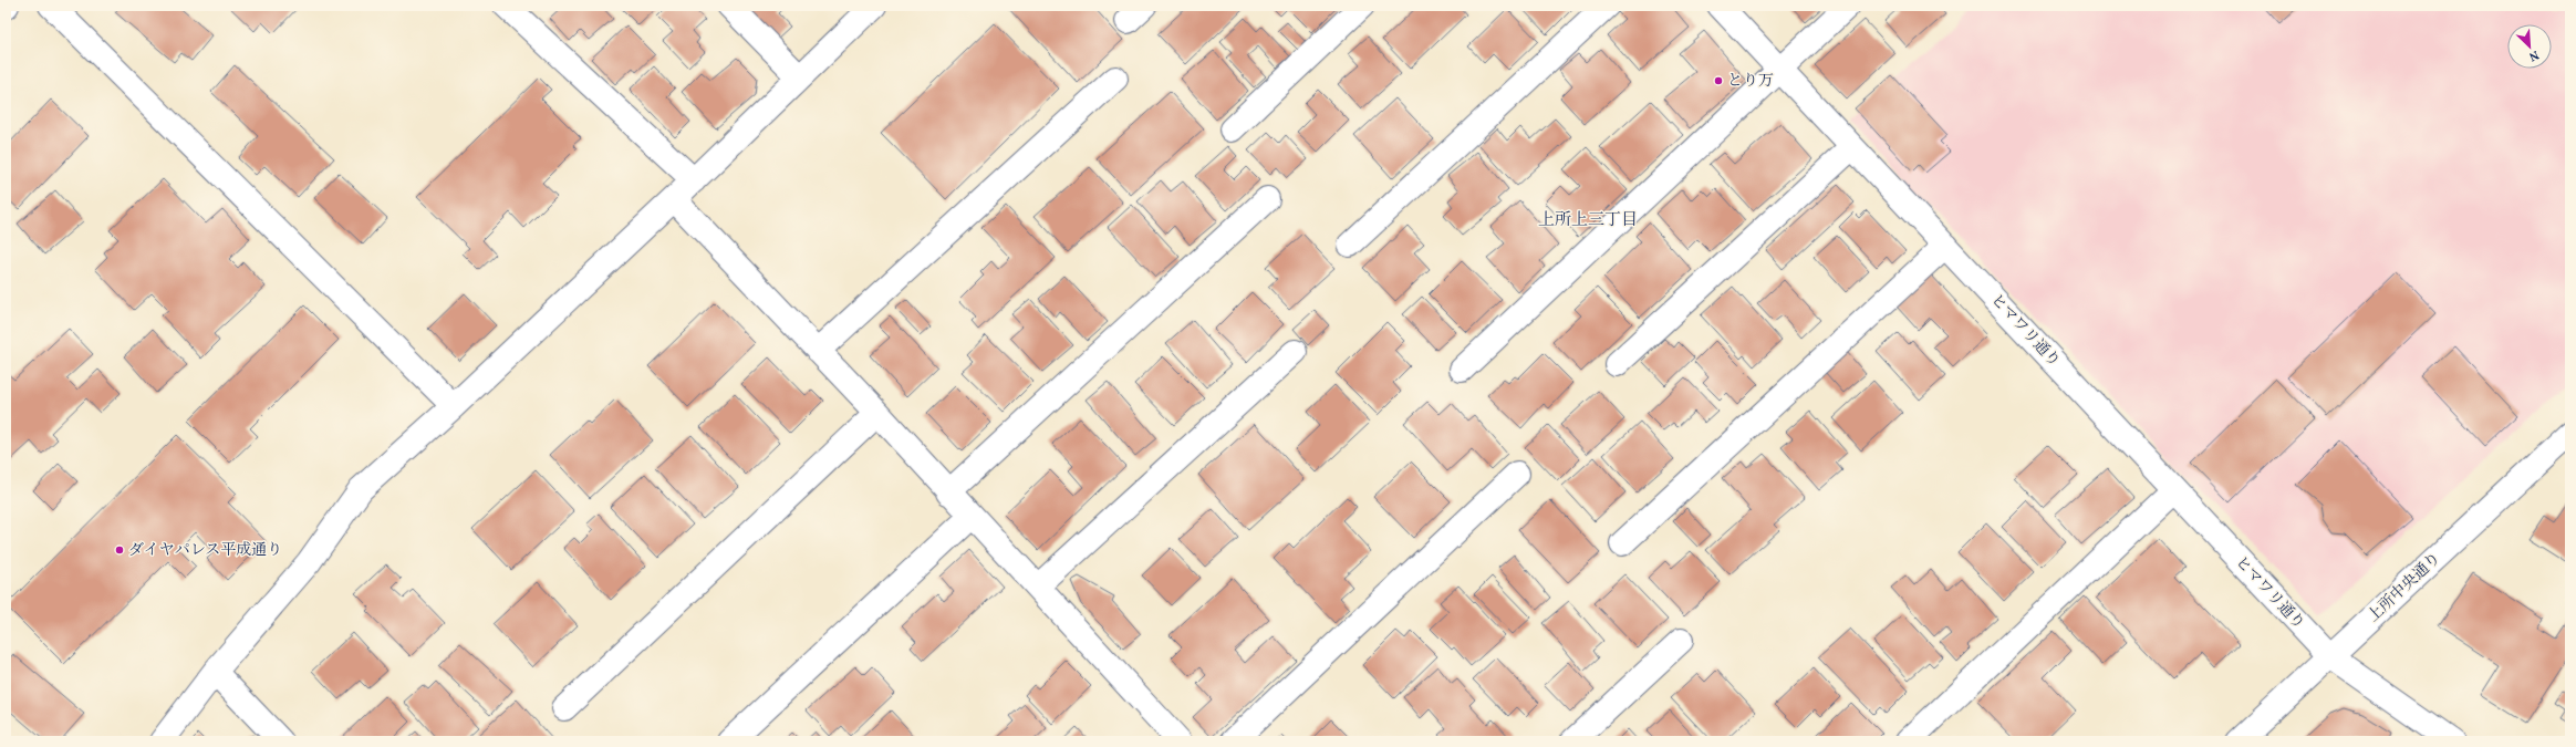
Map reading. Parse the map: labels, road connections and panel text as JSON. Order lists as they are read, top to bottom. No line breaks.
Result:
{"streets":{"street":["ヒマワリ通り","上所中央通り"]},"crossings":[["ヒマワリ通り","上所中央通り"]],"districts":["上所上三丁目"],"places":["とり万","ダイヤパレス平成通り"],"north":"bottom right"}
